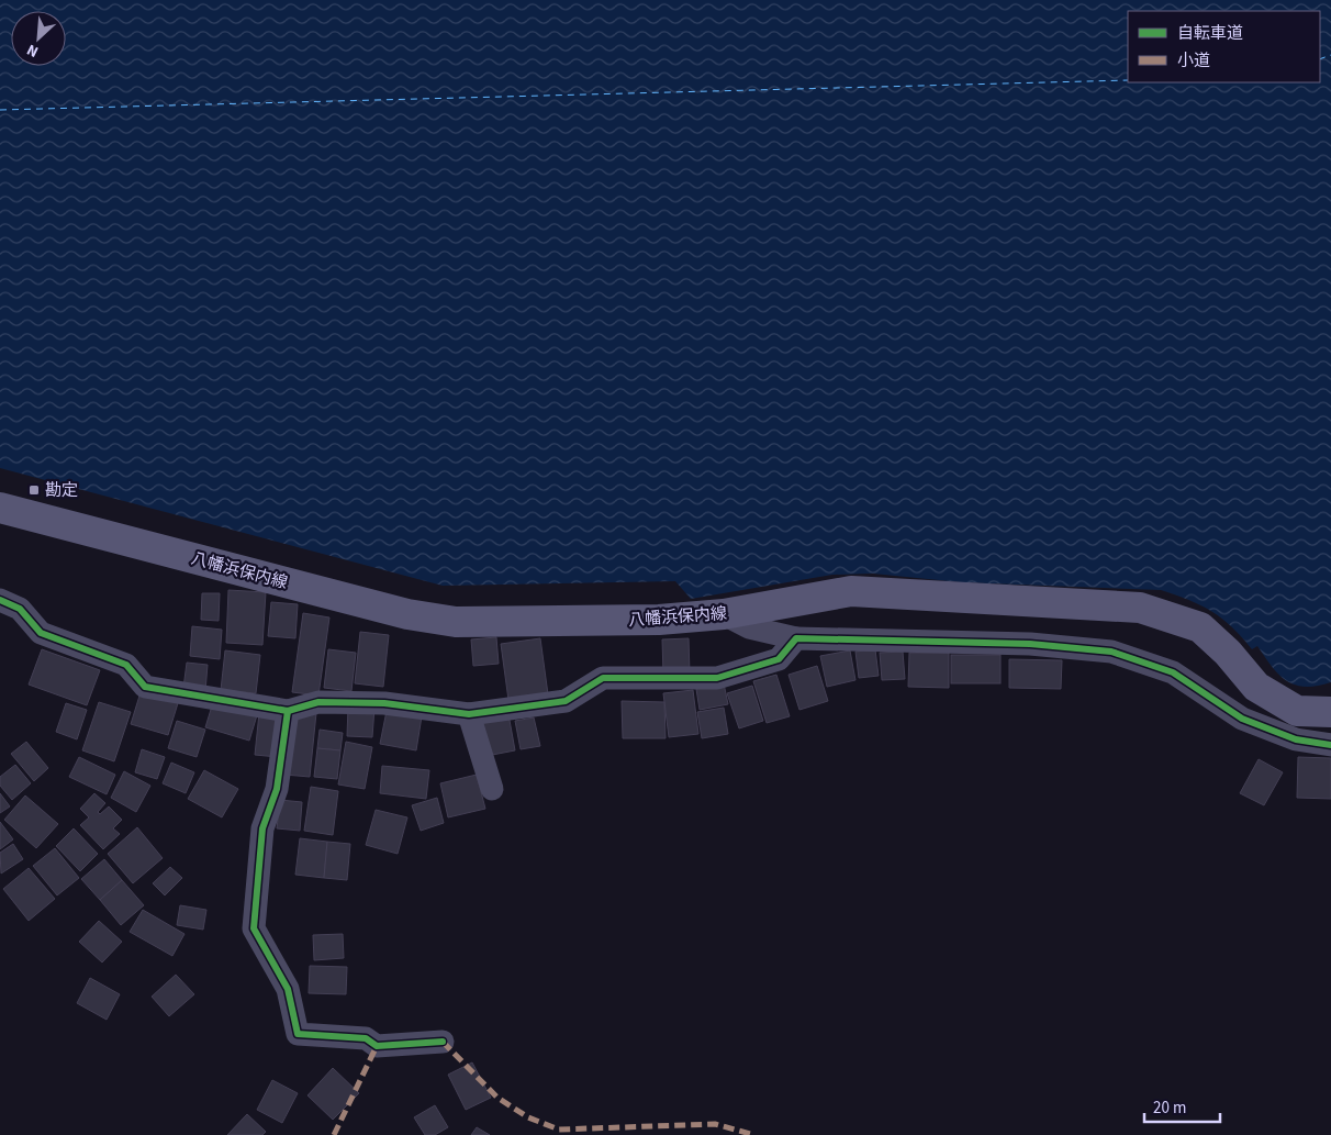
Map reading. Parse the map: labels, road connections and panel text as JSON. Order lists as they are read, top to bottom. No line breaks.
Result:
{"streets":{"main road":["八幡浜保内線"]},"places":{"transit":["勘定"]},"legend":["自転車道","小道"],"scale_bar":"20 m","north":"bottom left"}
